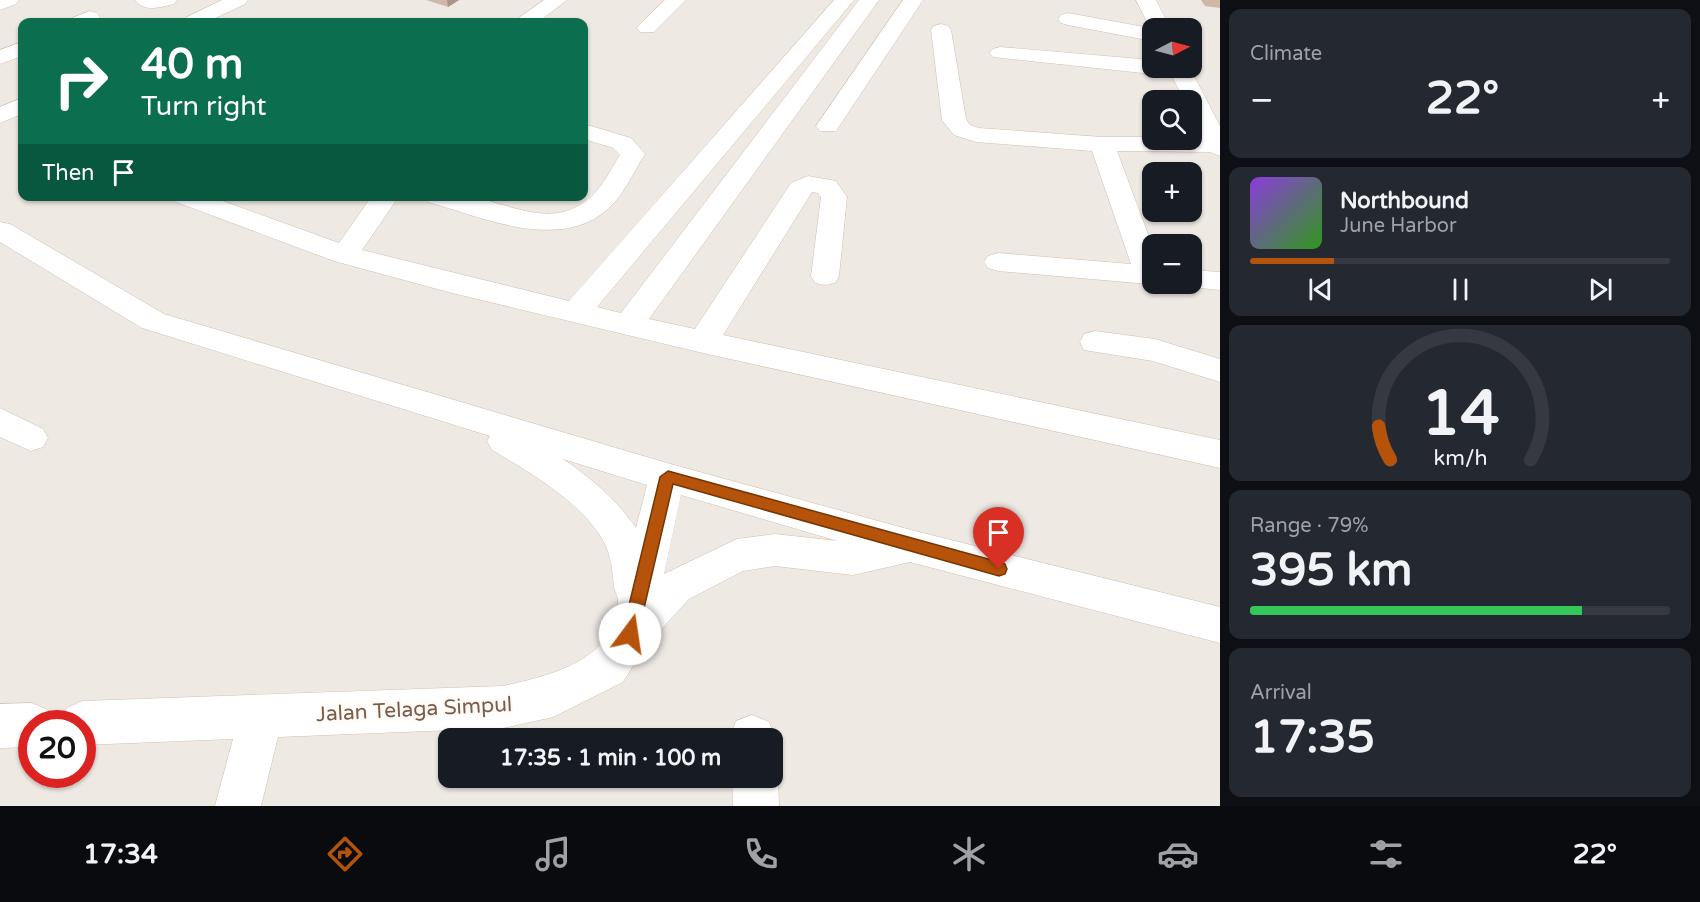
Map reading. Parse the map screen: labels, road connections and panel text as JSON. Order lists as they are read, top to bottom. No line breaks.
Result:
{"streets":{"street":["Jalan Telaga Simpul"]},"north":"right","page":{"tile":["Climate",["Range · 79%","395 km"],["Arrival","17:35"]],"map_buttons":["+","−"],"turn":["40 m","Turn right"],"heat":["−","22°","+"],"then":"Then","song":["Northbound","June Harbor"],"limit":"20","trip":"17:35 · 1 min · 100 m","tabs":["17:34","22°"],"gauge":["14","km/h"]}}
